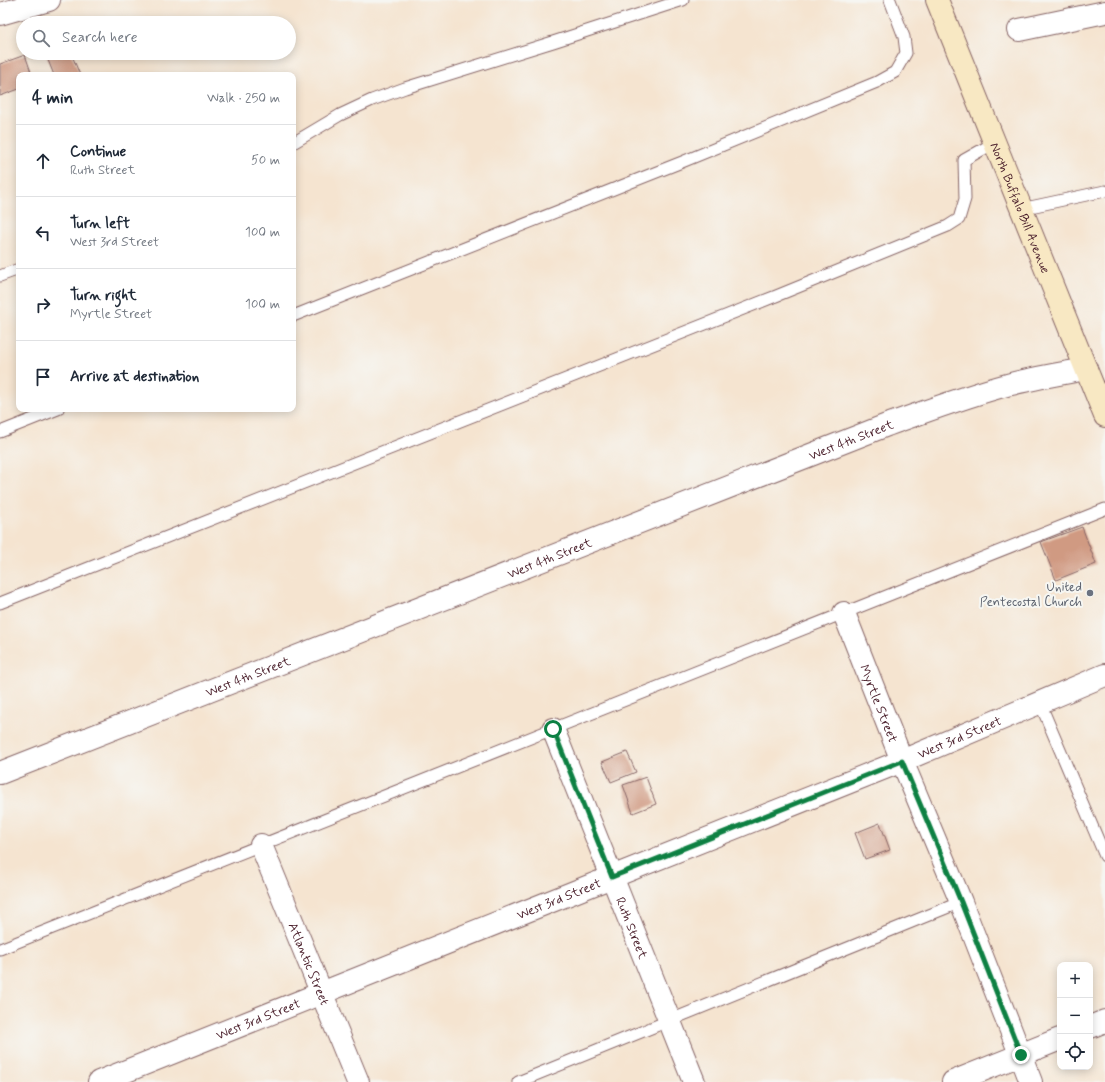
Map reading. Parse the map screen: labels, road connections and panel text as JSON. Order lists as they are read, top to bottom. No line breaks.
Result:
{"streets":{"main road":["North Buffalo Bill Avenue"],"street":["West 4th Street","Myrtle Street","West 3rd Street","Ruth Street","Atlantic Street"]},"crossings":[["North Buffalo Bill Avenue","West 4th Street"],["Myrtle Street","West 3rd Street"],["West 3rd Street","Ruth Street"],["West 3rd Street","Atlantic Street"]],"places":["United Pentecostal Church"],"page":{"search":"Search here","heading":["4 min","Walk · 250 m"],"list":[["Continue","Ruth Street","50 m"],["Turn left","West 3rd Street","100 m"],["Turn right","Myrtle Street","100 m"],"Arrive at destination"],"map_buttons":["+","−"]}}
